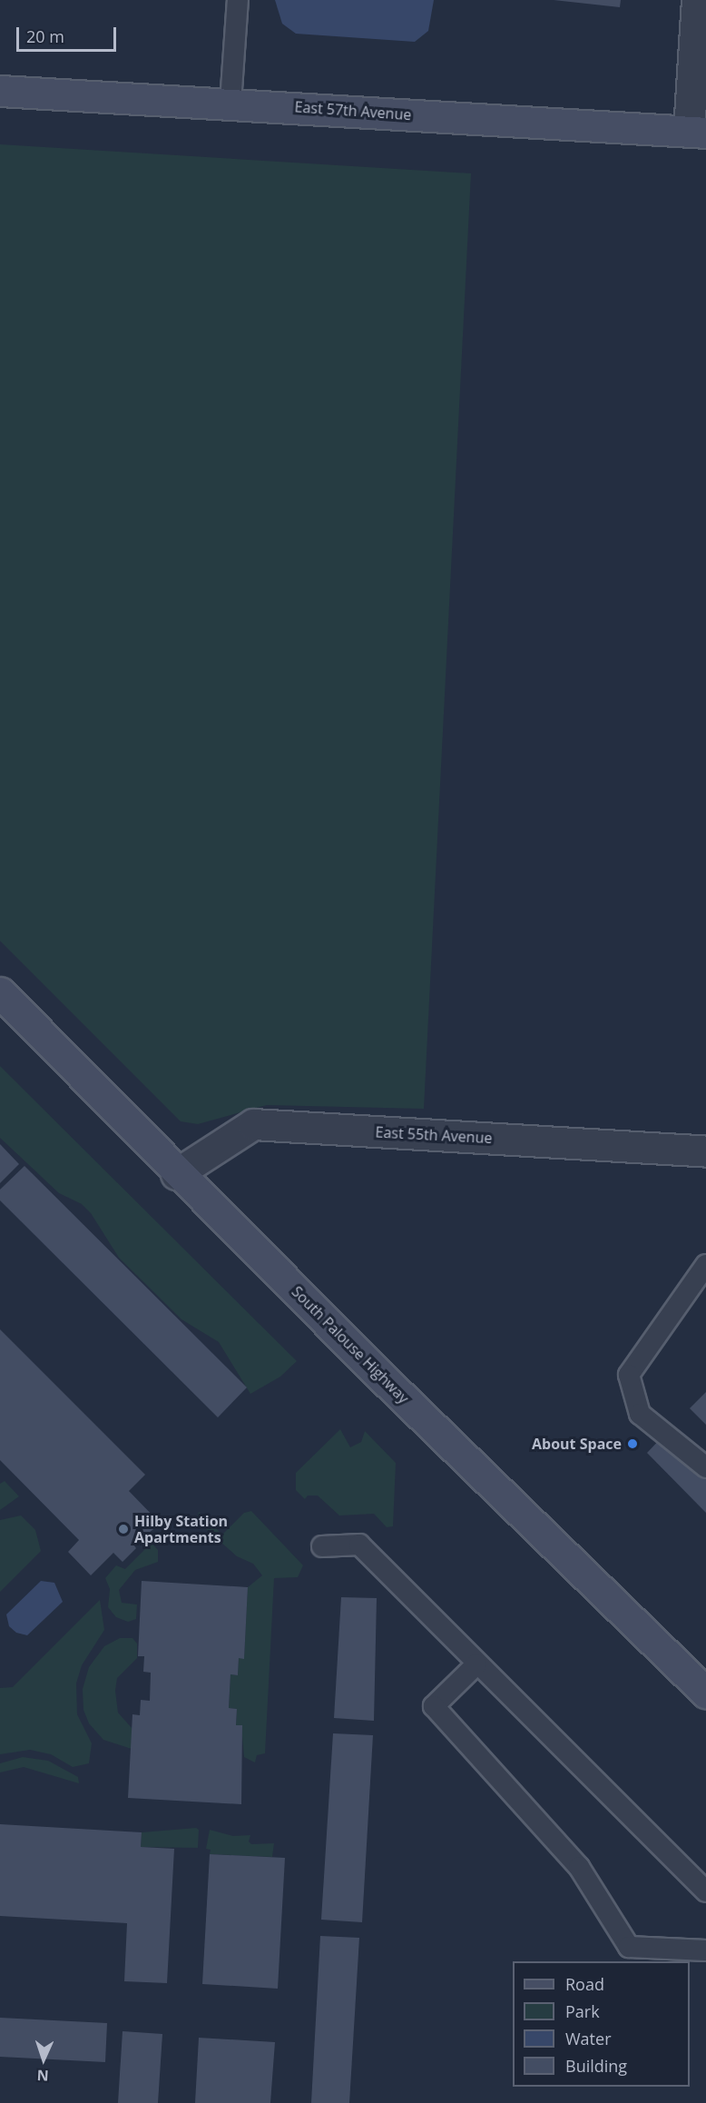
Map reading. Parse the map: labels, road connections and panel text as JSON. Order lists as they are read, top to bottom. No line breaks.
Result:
{"streets":{"main road":["East 57th Avenue","South Palouse Highway"],"street":["East 55th Avenue"]},"crossings":[["East 55th Avenue","South Palouse Highway"]],"places":["About Space","Hilby Station Apartments"],"legend":["Road","Park","Water","Building"],"scale_bar":"20 m","north":"bottom"}
